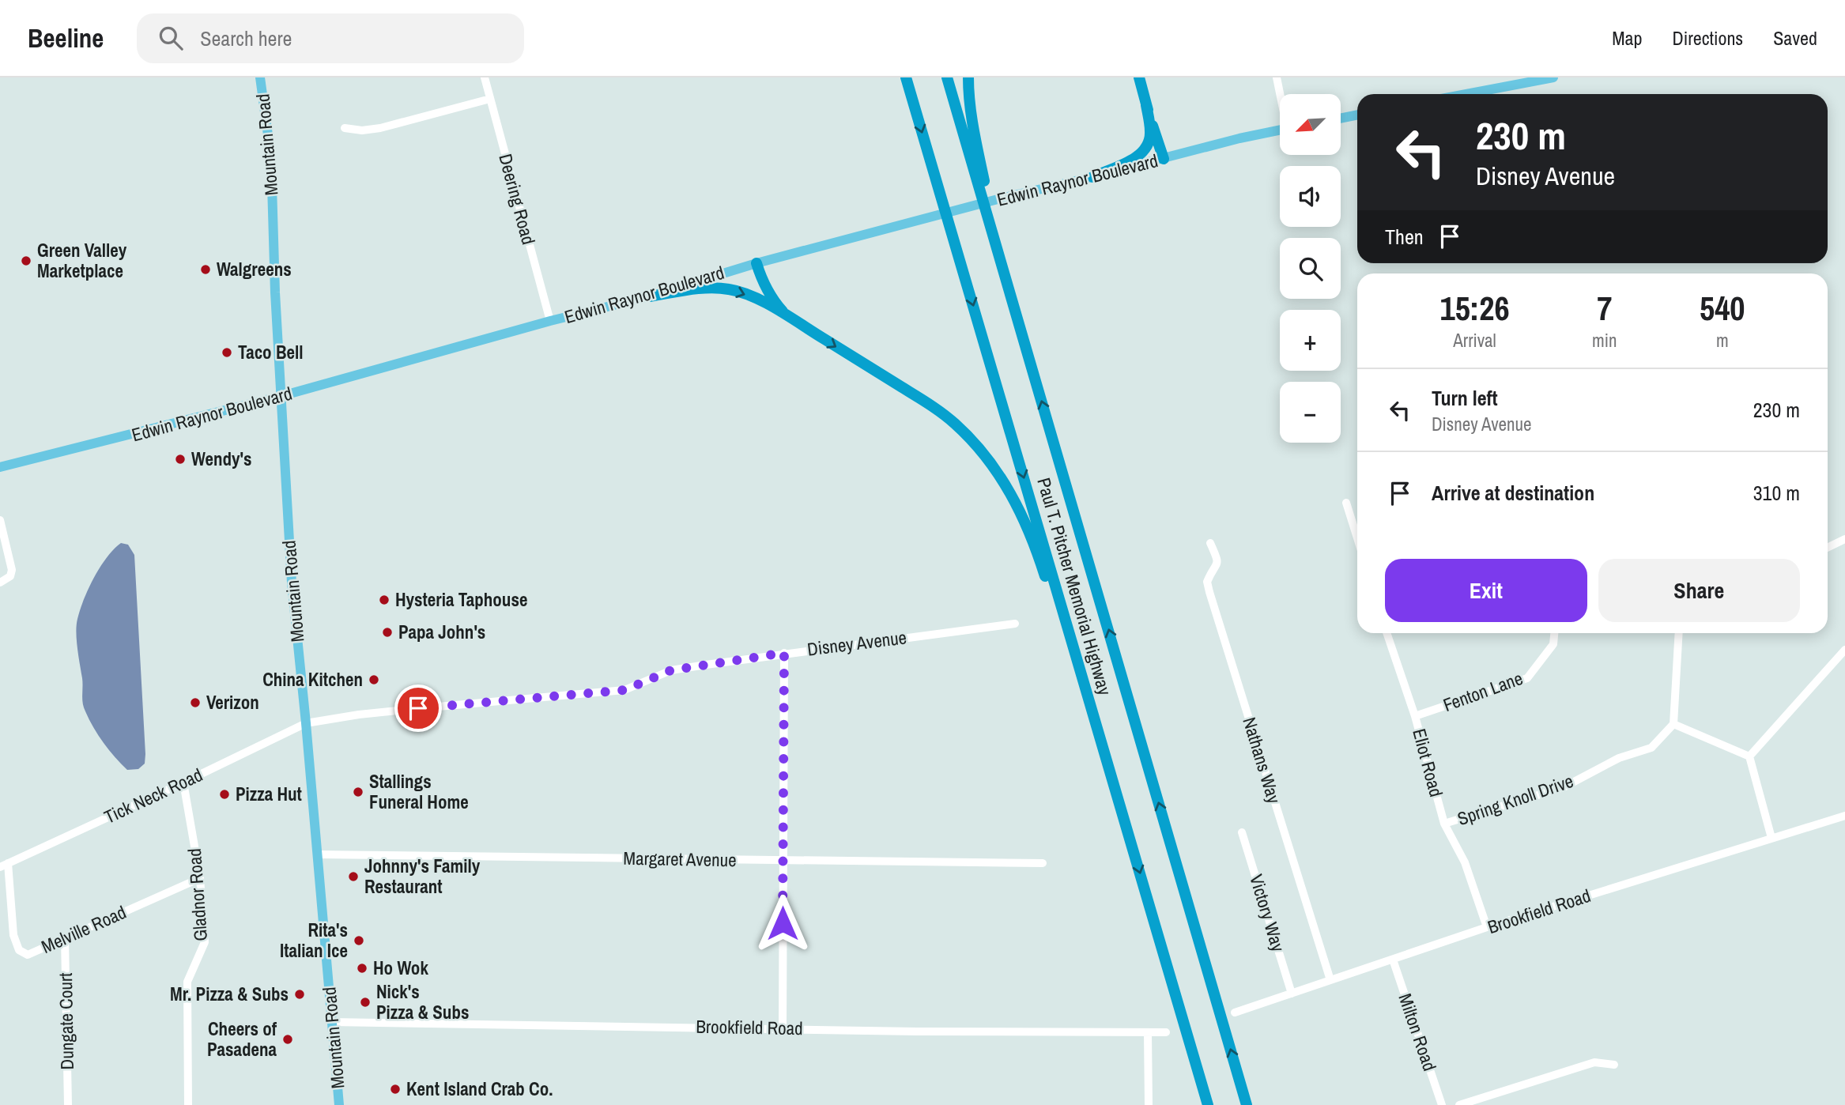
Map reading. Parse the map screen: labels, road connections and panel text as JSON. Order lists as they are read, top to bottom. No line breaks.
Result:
{"streets":{"highway":["Paul T. Pitcher Memorial Highway"],"main road":["Mountain Road","Edwin Raynor Boulevard"],"street":["Deering Road","Disney Avenue","Fenton Lane","Nathans Way","Eliot Road","Tick Neck Road","Spring Knoll Drive","Margaret Avenue","Gladnor Road","Brookfield Road","Victory Way","Melville Road","Dungate Court","Milton Road"]},"crossings":[["Mountain Road","Edwin Raynor Boulevard"],["Mountain Road","Disney Avenue"],["Mountain Road","Tick Neck Road"],["Mountain Road","Margaret Avenue"],["Mountain Road","Brookfield Road"],["Edwin Raynor Boulevard","Deering Road"],["Disney Avenue","Tick Neck Road"],["Fenton Lane","Eliot Road"],["Nathans Way","Brookfield Road"],["Eliot Road","Spring Knoll Drive"],["Eliot Road","Brookfield Road"],["Tick Neck Road","Gladnor Road"],["Tick Neck Road","Melville Road"],["Gladnor Road","Melville Road"],["Brookfield Road","Victory Way"],["Brookfield Road","Milton Road"],["Melville Road","Dungate Court"]],"places":["Green Valley Marketplace","Walgreens","Taco Bell","Wendy's","Hysteria Taphouse","Papa John's","China Kitchen","Verizon","Stallings Funeral Home","Pizza Hut","Johnny's Family Restaurant","Rita's Italian Ice","Ho Wok","Mr. Pizza & Subs","Nick's Pizza & Subs","Cheers of Pasadena","Kent Island Crab Co."],"north":"bottom left","page":{"header":"Beeline","search":"Search here","nav":["Map","Directions","Saved"],"map_buttons":["+","−"],"turn":["230 m","Disney Avenue"],"then":"Then","eta":["15:26","Arrival","7","min","540","m"],"list":[{"name":"Turn left","note":"Disney Avenue","value":"230 m"},{"name":"Arrive at destination","value":"310 m"}],"buttons":["Exit","Share"]}}
